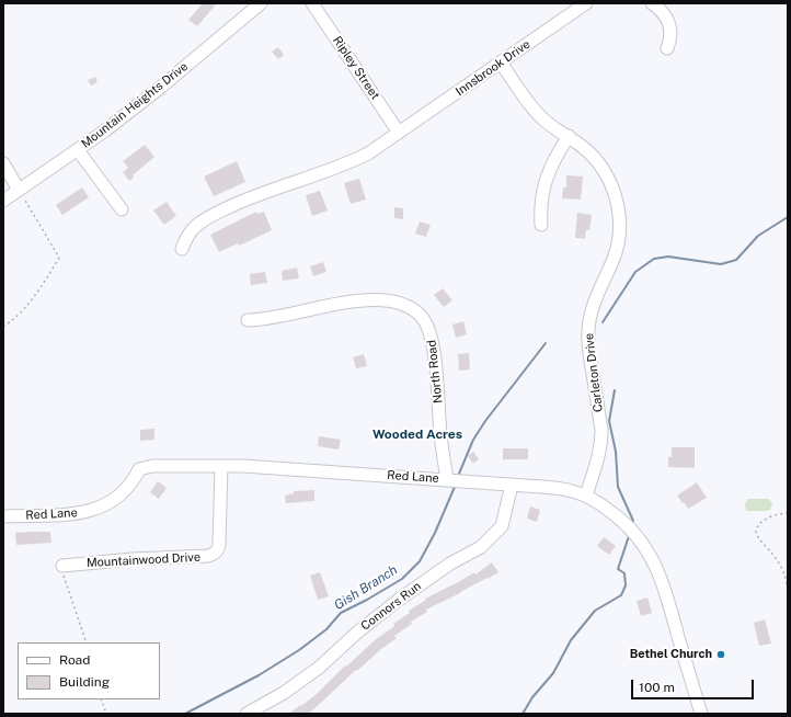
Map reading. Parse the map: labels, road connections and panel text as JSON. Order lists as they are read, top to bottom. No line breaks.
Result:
{"streets":{"street":["Ripley Street","Innsbrook Drive","Mountain Heights Drive","North Road","Carleton Drive","Red Lane","Mountainwood Drive","Connors Run"]},"crossings":[["Ripley Street","Innsbrook Drive"],["Innsbrook Drive","Carleton Drive"],["North Road","Red Lane"],["Carleton Drive","Red Lane"],["Red Lane","Mountainwood Drive"],["Red Lane","Connors Run"]],"districts":["Wooded Acres"],"water":["Gish Branch"],"places":["Bethel Church"],"legend":["Road","Building"],"scale_bar":"100 m"}
